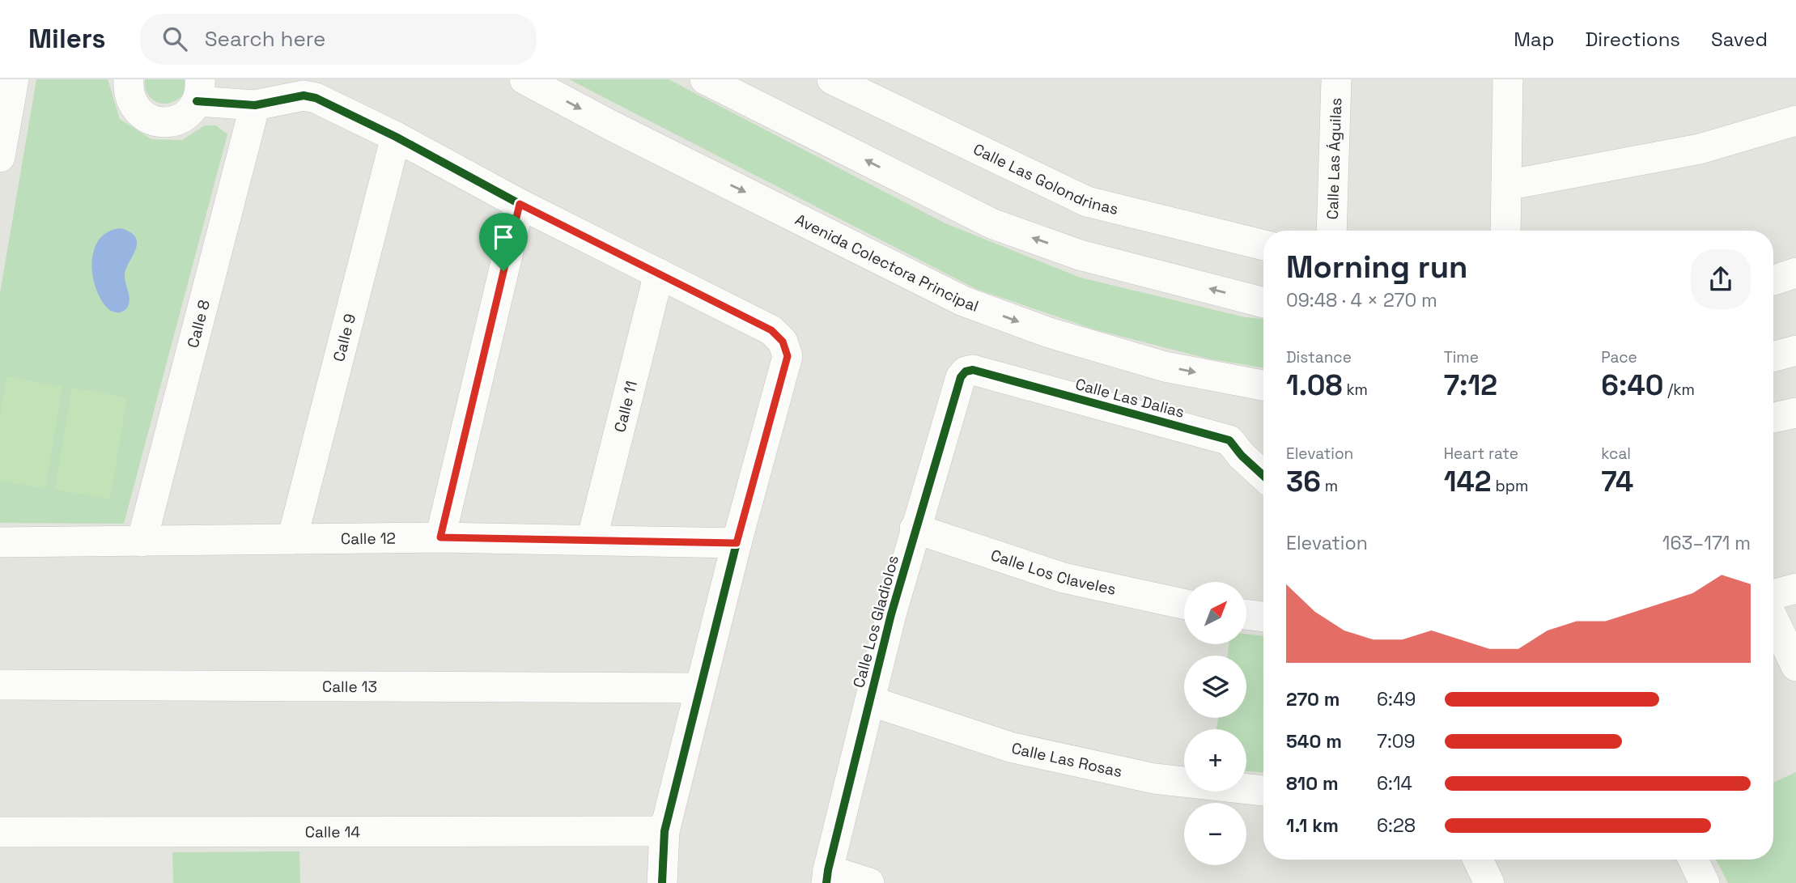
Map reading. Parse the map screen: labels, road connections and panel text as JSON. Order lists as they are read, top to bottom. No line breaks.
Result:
{"streets":{"street":["Calle Las Águilas","Calle Las Golondrinas","Avenida Colectora Principal","Calle 8","Calle 9","Calle Las Dalias","Calle 11","Calle 12","Calle Los Claveles","Calle Los Gladiolos","Calle 13","Calle Las Rosas","Calle 14"]},"crossings":[["Calle 8","Calle 12"],["Calle 9","Calle 12"],["Calle Las Dalias","Calle Los Gladiolos"],["Calle 11","Calle 12"],["Calle Los Claveles","Calle Los Gladiolos"],["Calle Los Gladiolos","Calle Las Rosas"]],"north":"top right","page":{"header":"Milers","search":"Search here","nav":["Map","Directions","Saved"],"heading":["Morning run","09:48 · 4 × 270 m"],"stats":[["Distance","1.08 km"],["Time","7:12"],["Pace","6:40 /km"],["Elevation","36 m"],["Heart rate","142 bpm"],["kcal","74"]],"chart":["Elevation","163–171 m"],"map_buttons":["+","−"],"list":[{"name":"270 m","note":"6:49"},{"name":"540 m","note":"7:09"},{"name":"810 m","note":"6:14"},{"name":"1.1 km","note":"6:28"}]}}
